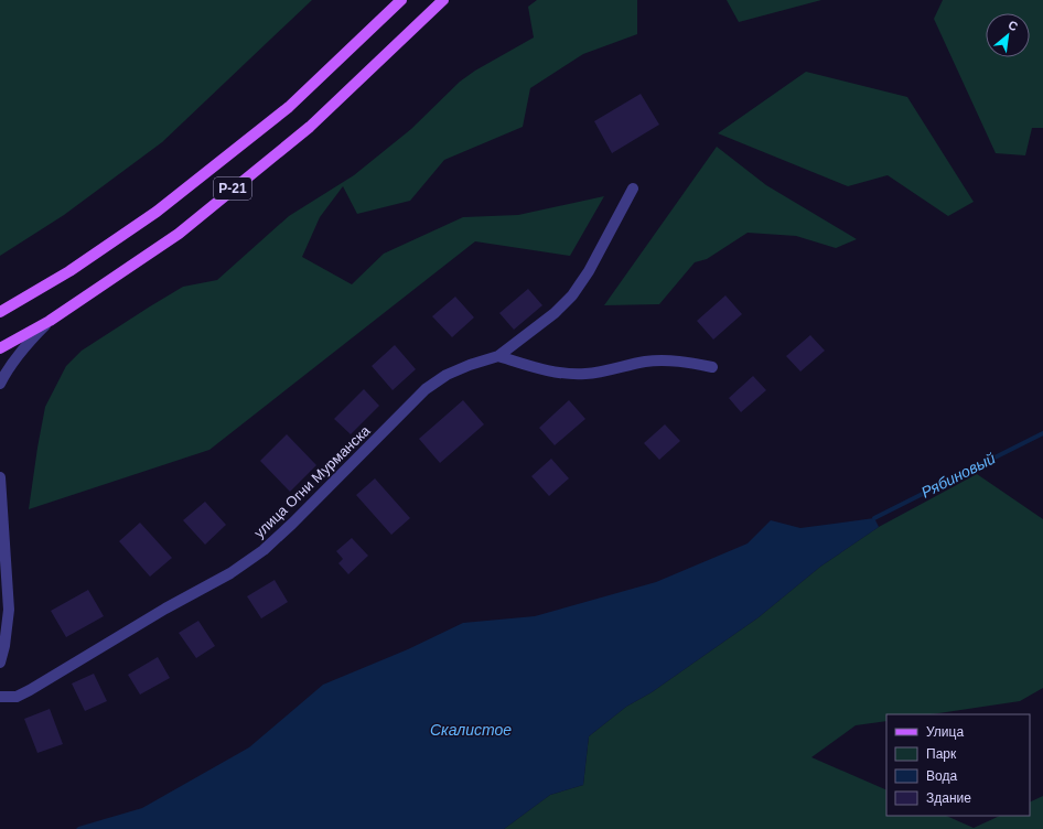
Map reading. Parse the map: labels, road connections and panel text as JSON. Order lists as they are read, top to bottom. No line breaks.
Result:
{"streets":{"main road":["Р-21"],"street":["улица Огни Мурманска"]},"water":["Рябиновый","Скалистое"],"legend":["Улица","Парк","Вода","Здание"],"north":"top right"}
